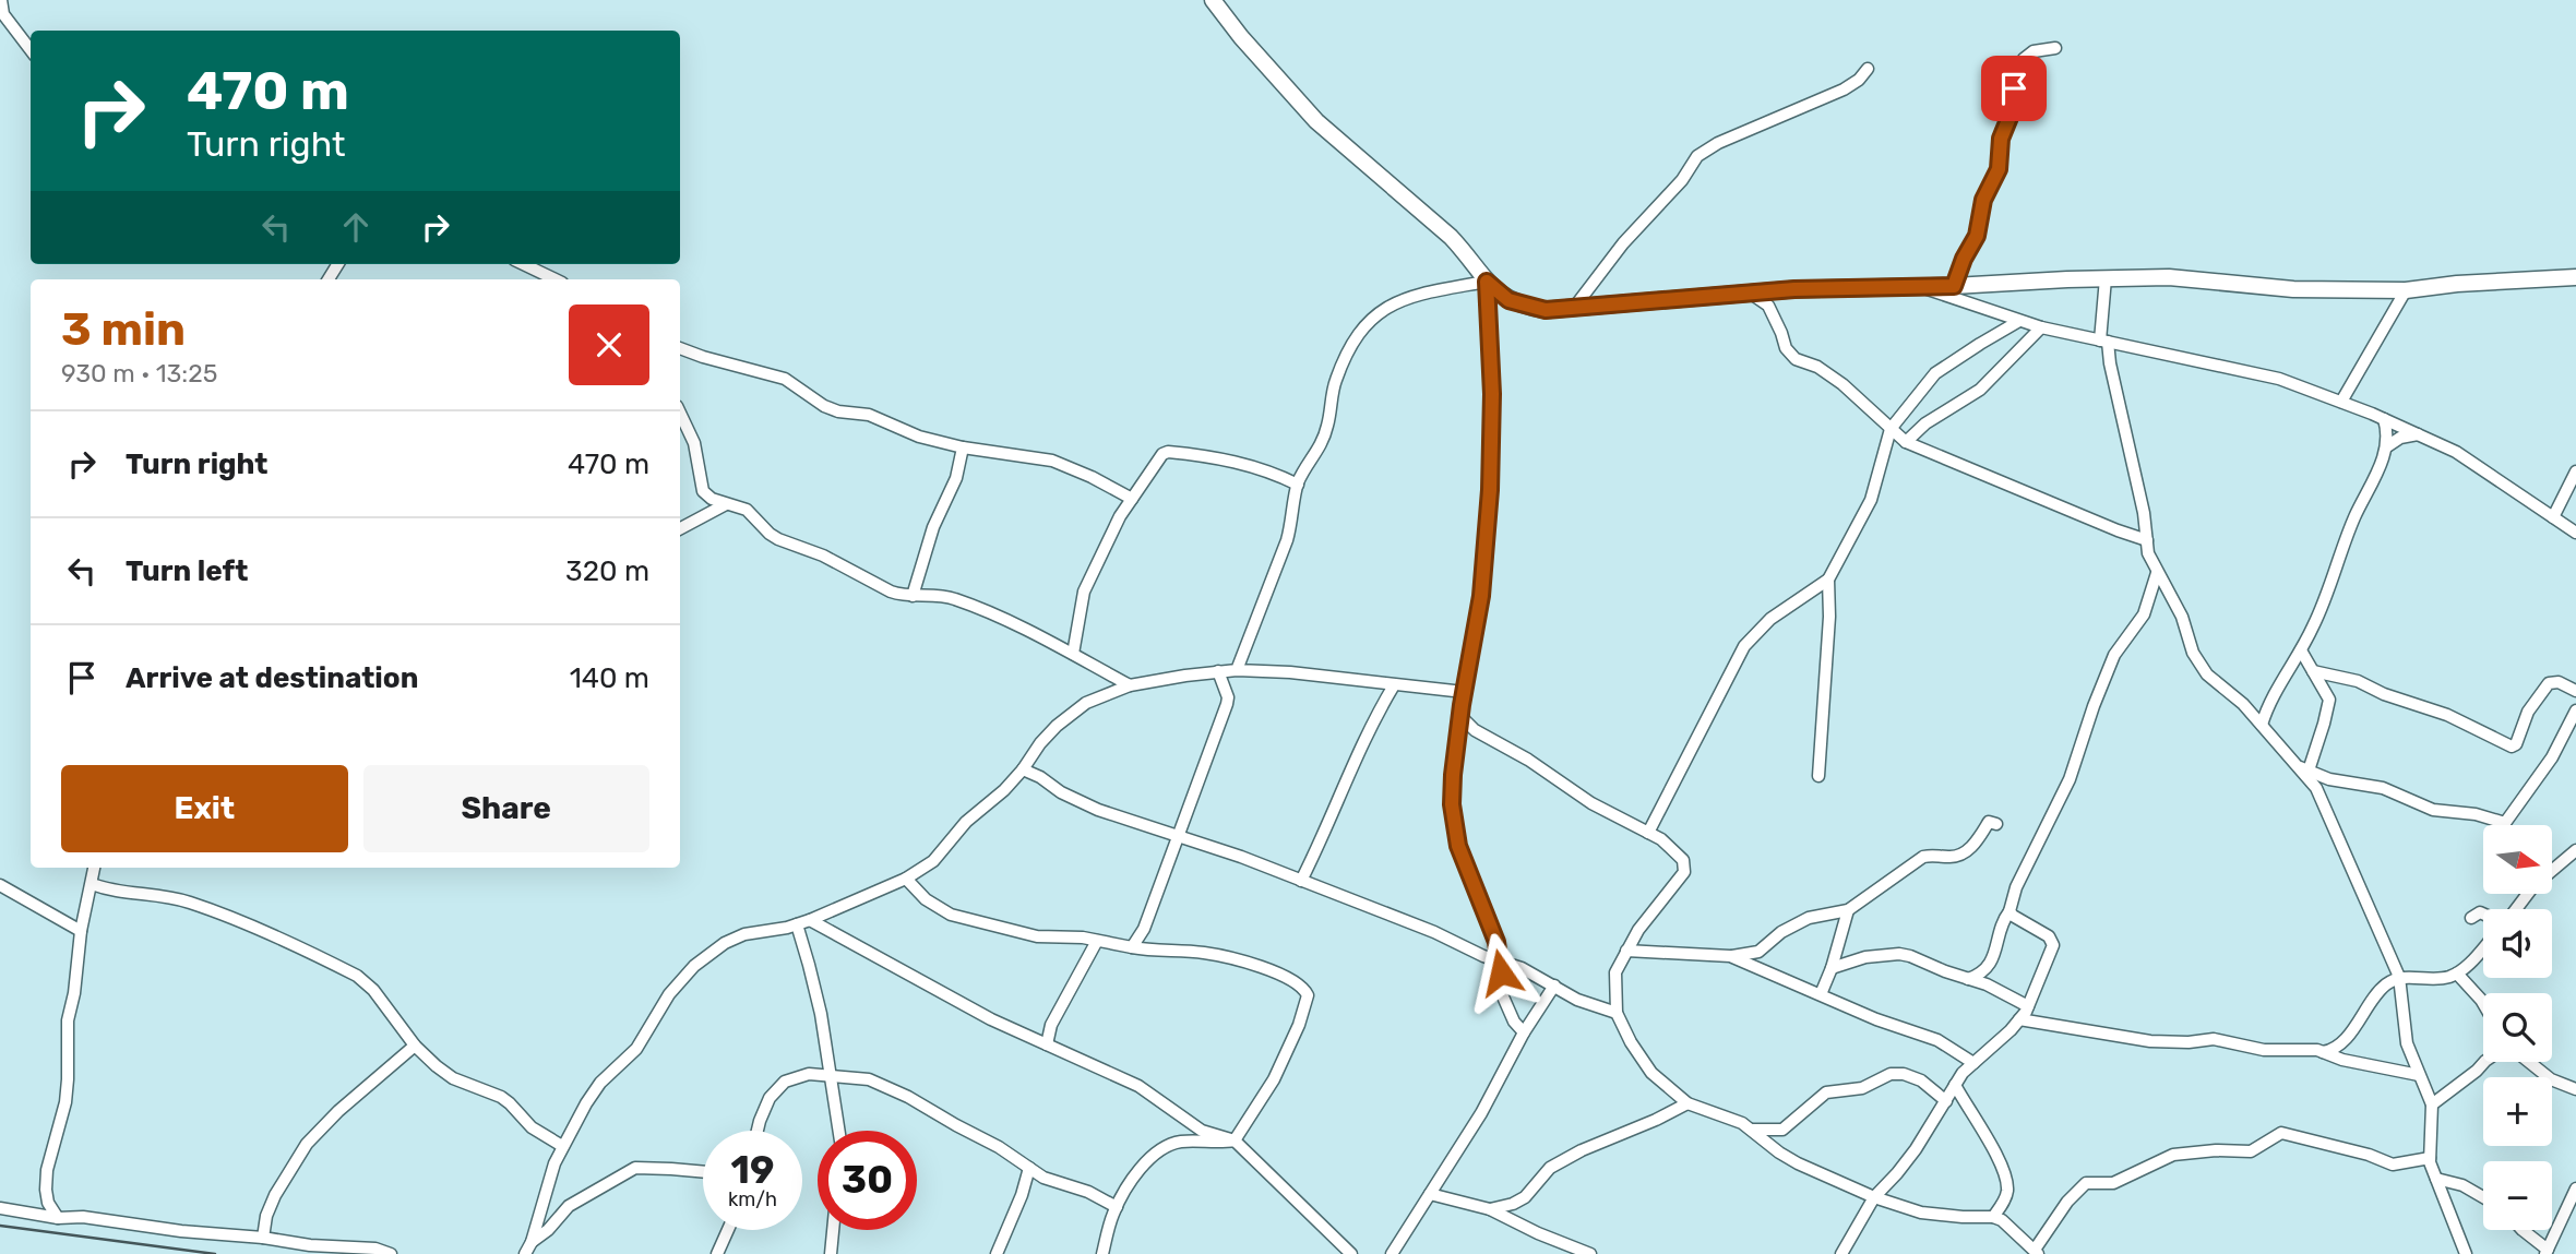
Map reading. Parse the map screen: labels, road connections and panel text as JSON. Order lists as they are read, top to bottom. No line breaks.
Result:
{"north":"right","page":{"turn":["470 m","Turn right"],"heading":["3 min","930 m · 13:25"],"list":[{"name":"Turn right","value":"470 m"},{"name":"Turn left","value":"320 m"},{"name":"Arrive at destination","value":"140 m"}],"buttons":["Exit","Share"],"map_buttons":["+","−"],"speed":"19 km/h","limit":"30"}}
